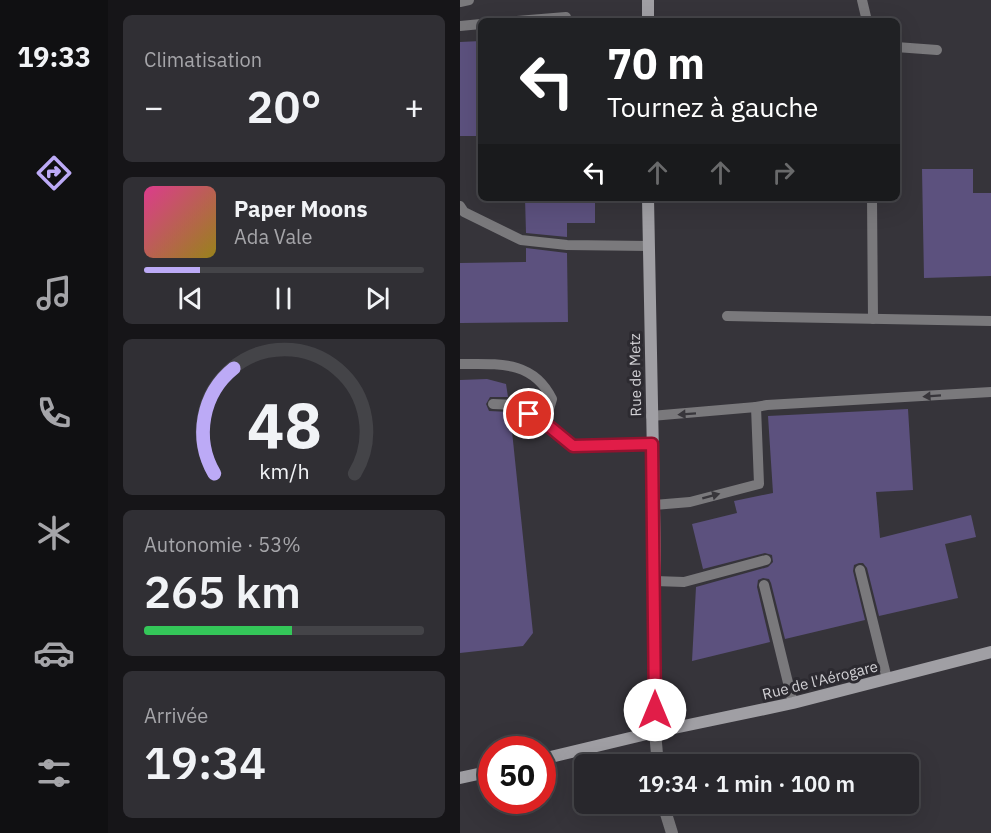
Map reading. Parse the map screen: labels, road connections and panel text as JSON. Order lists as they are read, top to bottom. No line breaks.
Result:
{"streets":{"main road":["Rue de Metz","Rue de l'Aérogare"]},"crossings":[["Rue de Metz","Rue de l'Aérogare"]],"page":{"tabs":"19:33","tile":["Climatisation",["Autonomie · 53%","265 km"],["Arrivée","19:34"]],"turn":["70 m","Tournez à gauche"],"heat":["−","20°","+"],"song":["Paper Moons","Ada Vale"],"limit":"50","trip":"19:34 · 1 min · 100 m","gauge":["48","km/h"]}}
